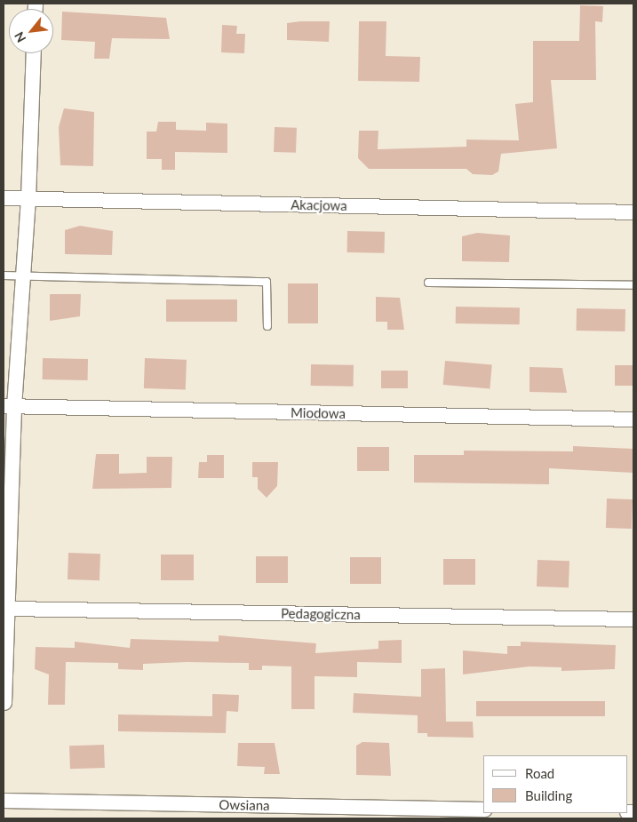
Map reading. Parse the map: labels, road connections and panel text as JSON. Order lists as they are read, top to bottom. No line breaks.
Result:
{"streets":{"street":["Akacjowa","Miodowa","Pedagogiczna","Owsiana"]},"legend":["Road","Building"],"north":"bottom left"}
